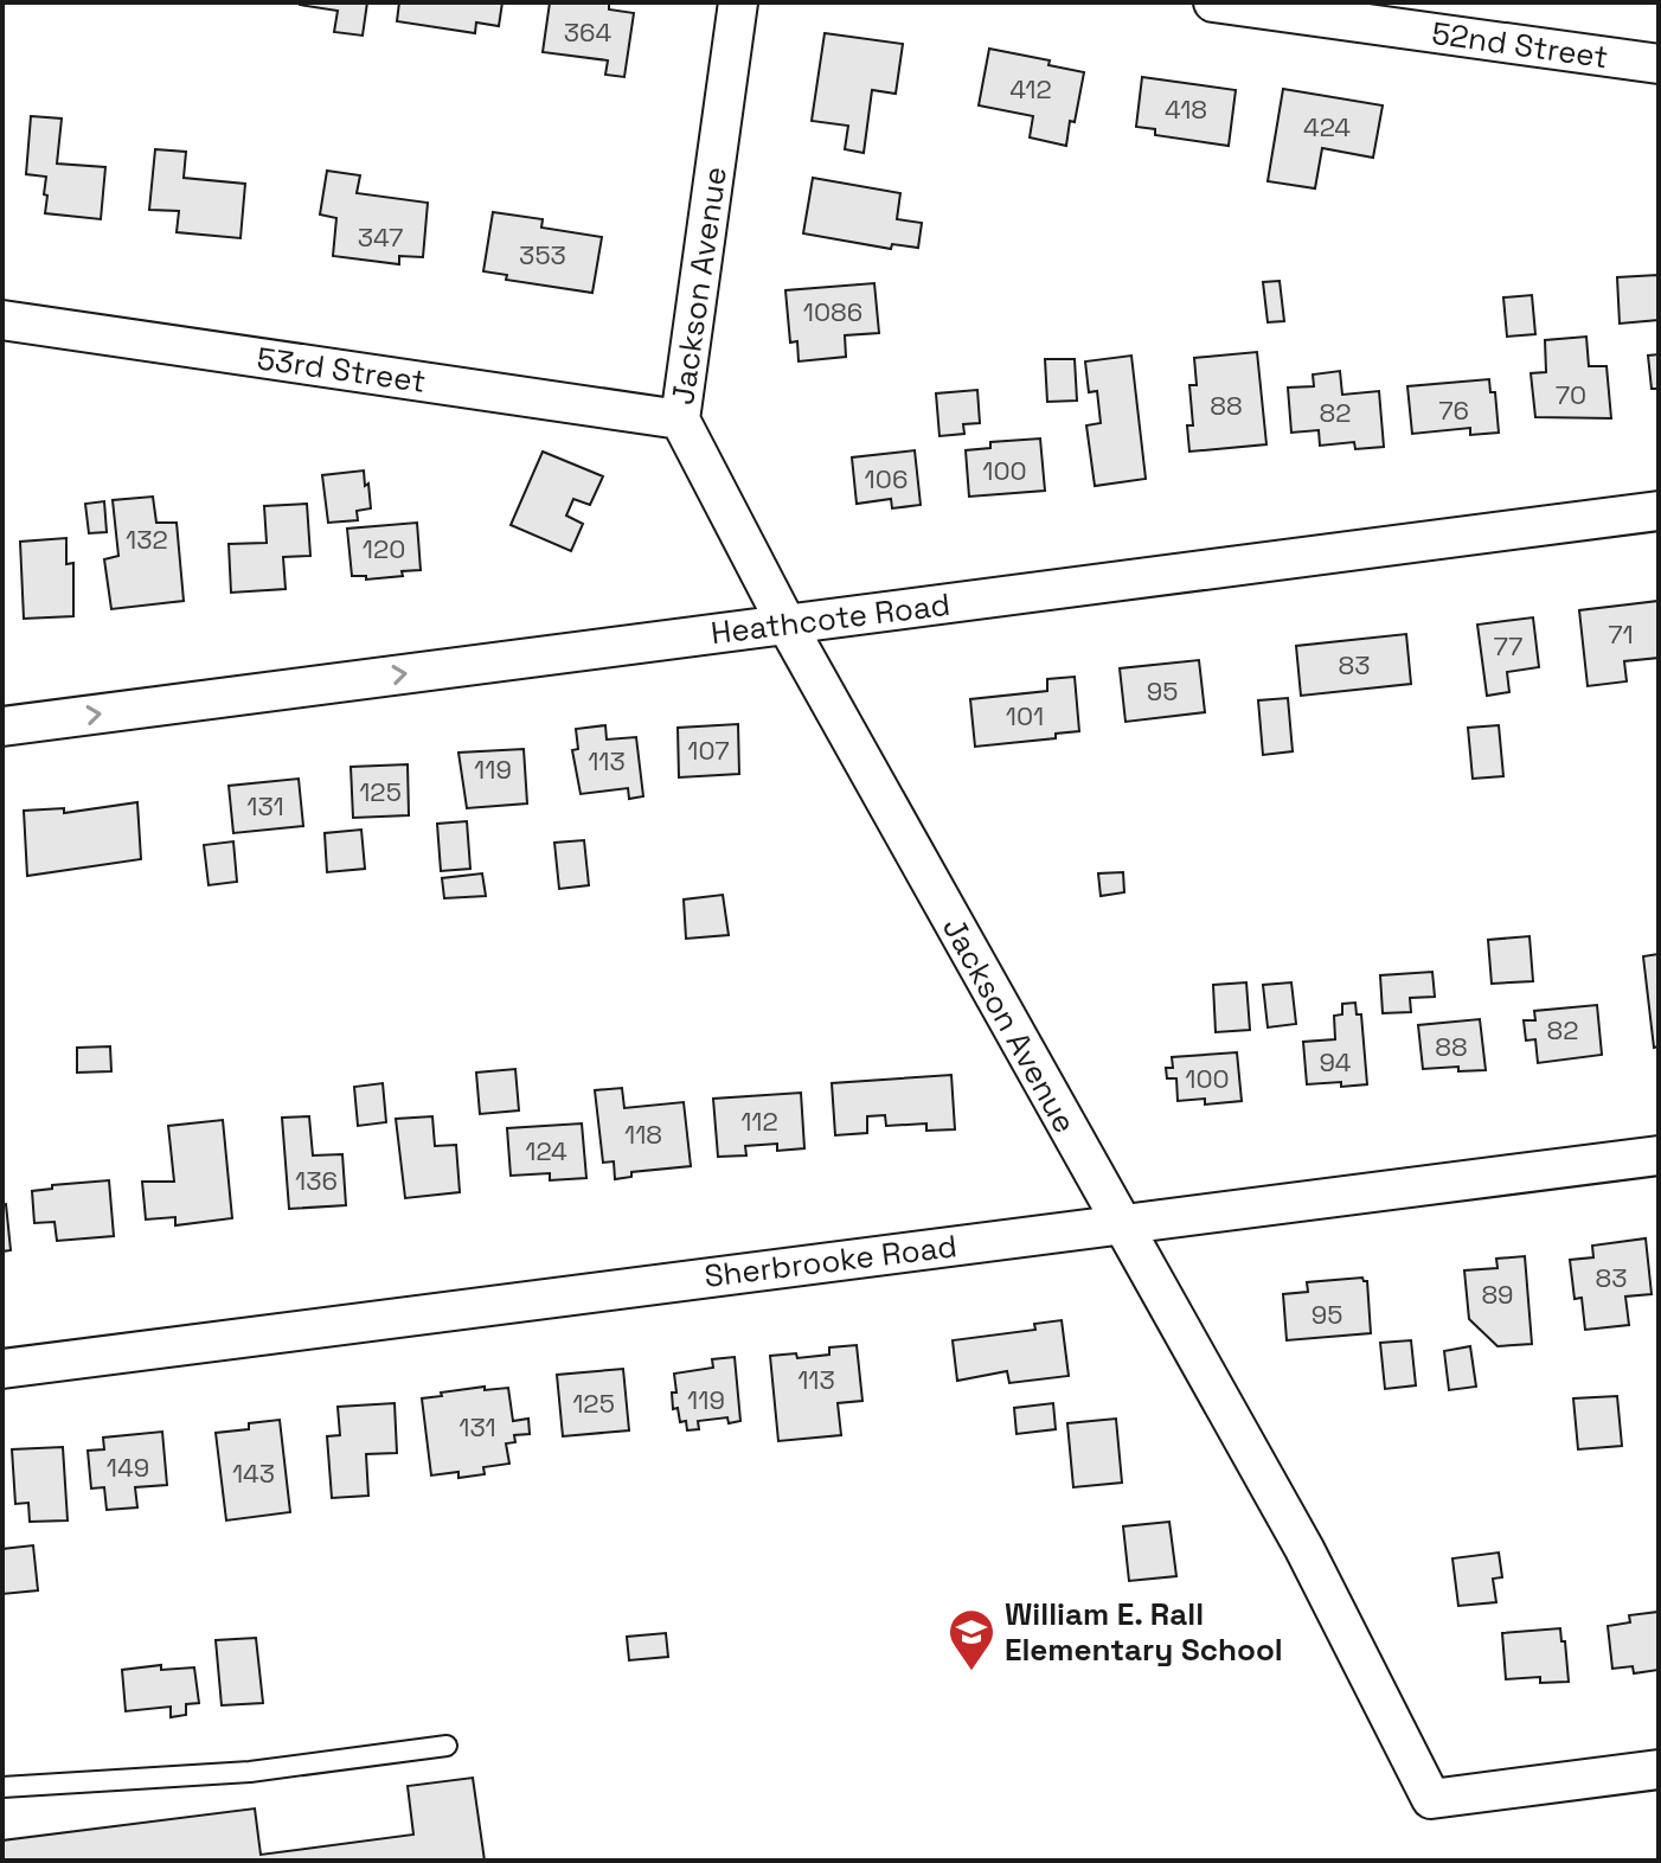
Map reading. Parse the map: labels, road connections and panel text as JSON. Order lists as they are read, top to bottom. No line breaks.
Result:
{"streets":{"street":["52nd Street","Jackson Avenue","53rd Street","Heathcote Road","Sherbrooke Road"]},"crossings":[["Jackson Avenue","53rd Street"],["Jackson Avenue","Heathcote Road"],["Jackson Avenue","Sherbrooke Road"]],"one_way":["Heathcote Road"],"places":{"school or university":["William E. Rall Elementary School"]},"house_numbers":["364","412","418","424","347","353","1086","70","88","76","82","100","106","132","120","71","77","83","95","101","107","113","119","125","131","82","88","94","100","112","118","124","136","83","89","95","113","119","125","131","149","143"]}
